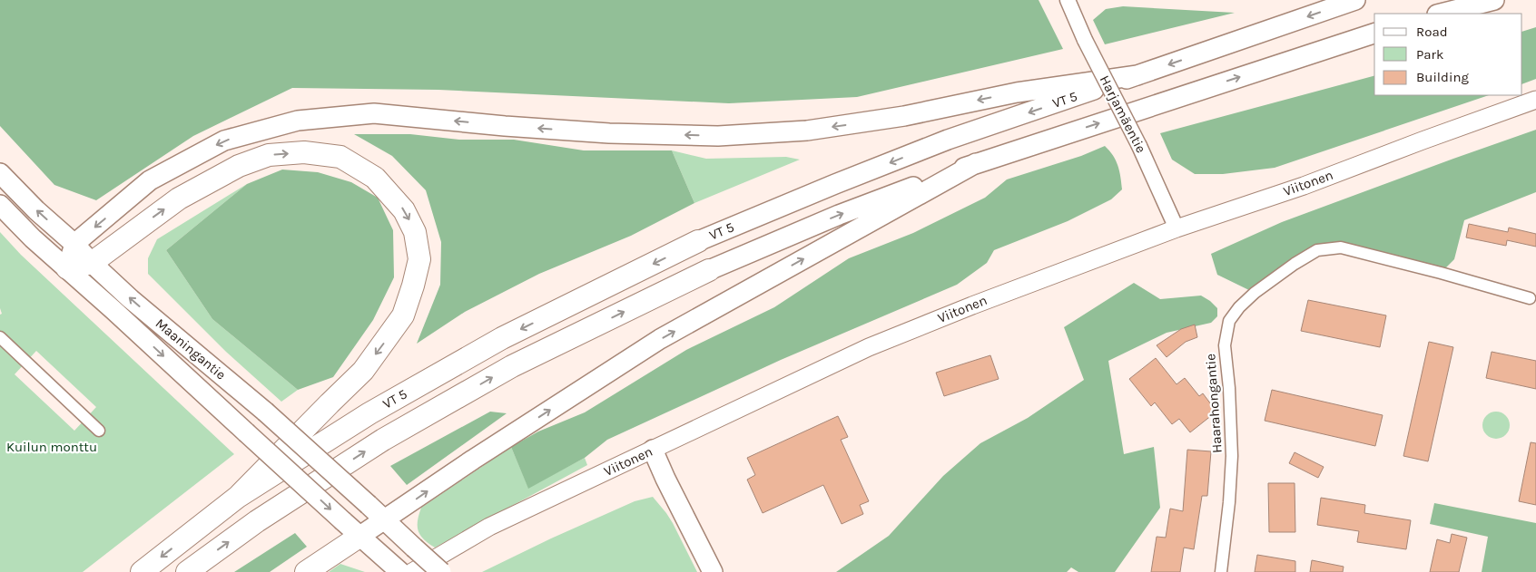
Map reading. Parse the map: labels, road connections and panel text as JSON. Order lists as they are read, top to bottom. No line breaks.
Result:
{"streets":{"highway":["VT 5"],"main road":["Viitonen","Maaningantie"],"street":["Harjamäentie","Haarahongantie"]},"crossings":[["Harjamäentie","Viitonen"]],"parks":["Kuilun monttu"],"legend":["Road","Park","Building"]}
